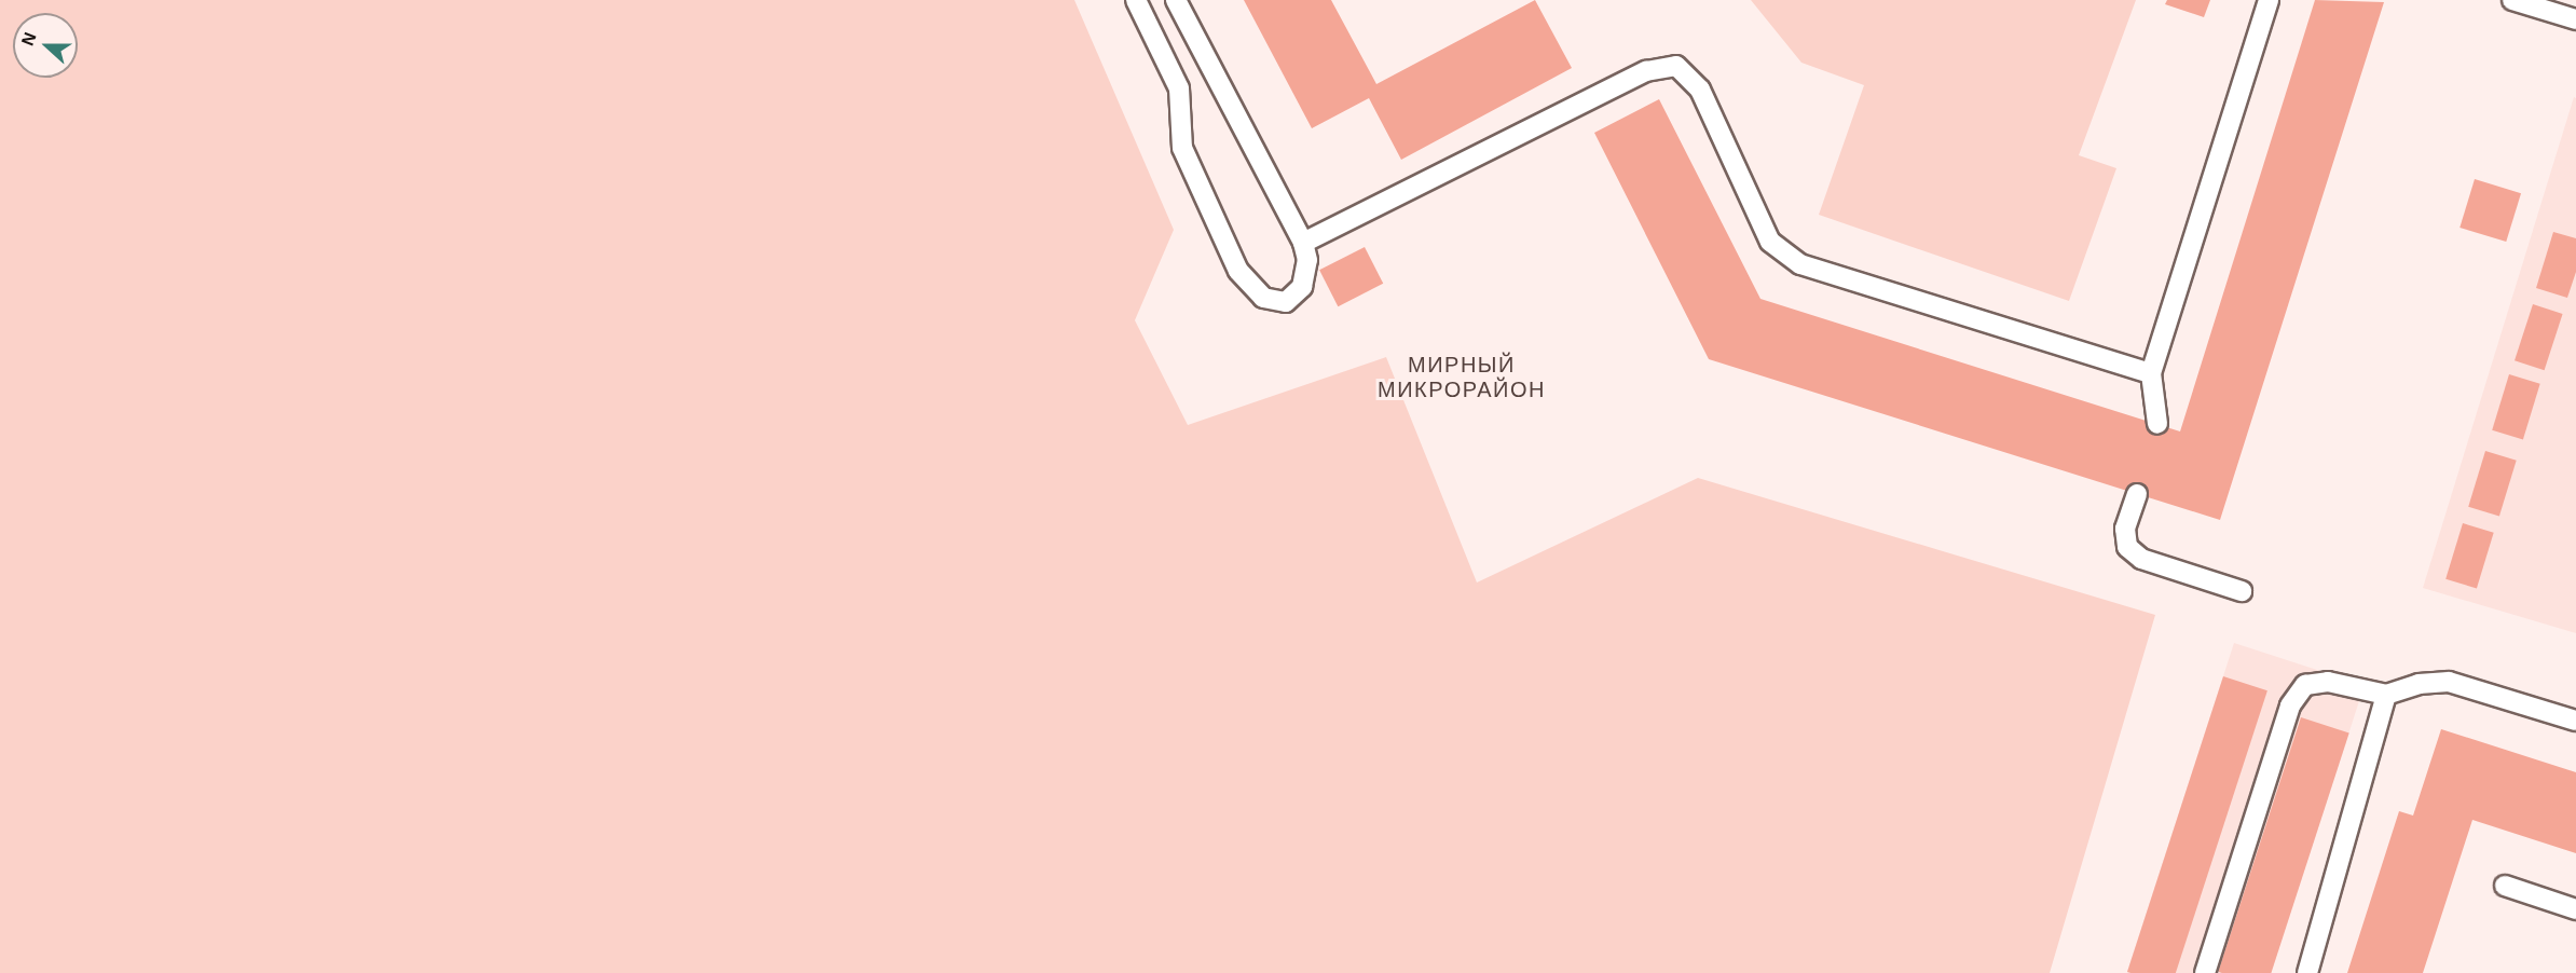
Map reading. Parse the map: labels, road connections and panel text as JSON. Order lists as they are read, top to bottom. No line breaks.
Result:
{"districts":["МИРНЫЙ МИКРОРАЙОН"],"north":"left"}
